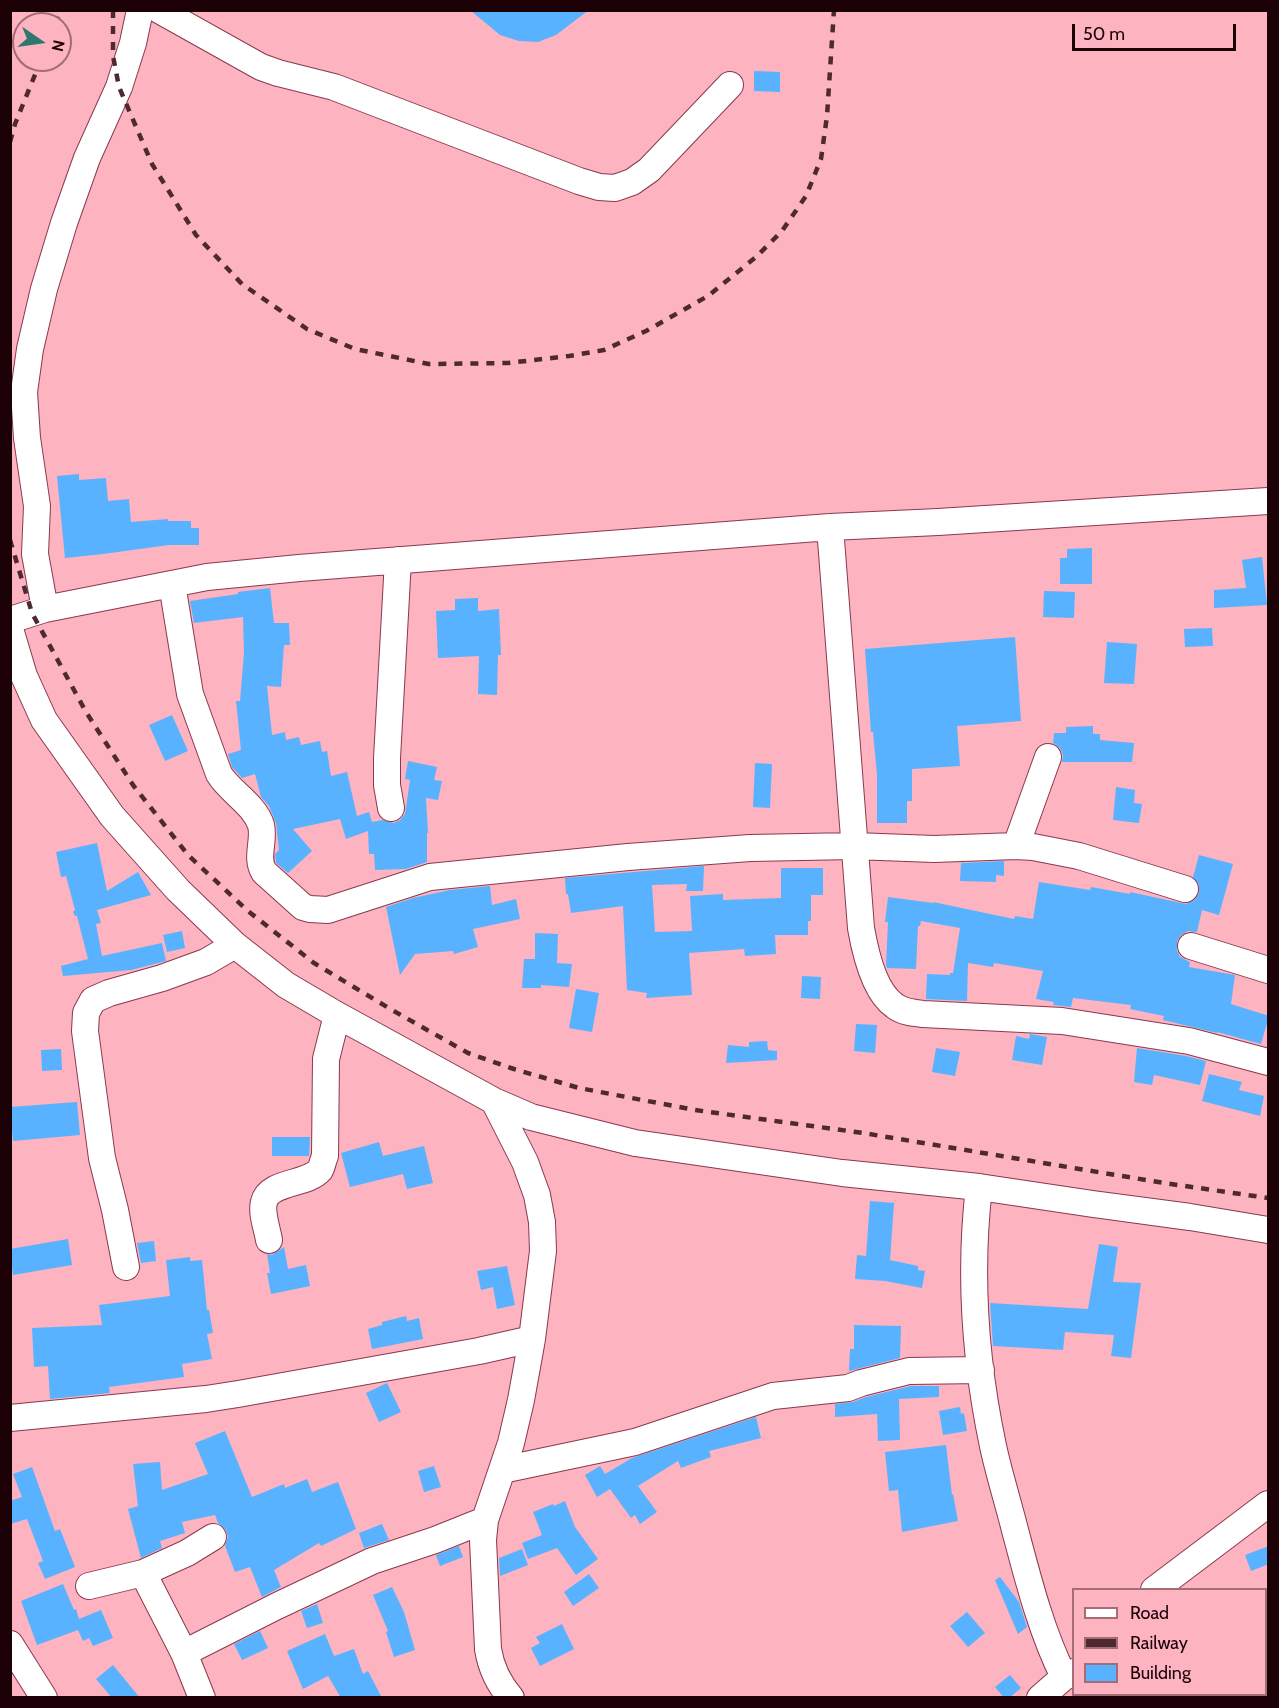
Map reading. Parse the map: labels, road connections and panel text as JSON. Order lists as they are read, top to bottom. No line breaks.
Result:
{"legend":["Road","Railway","Building"],"scale_bar":"50 m","north":"right"}
